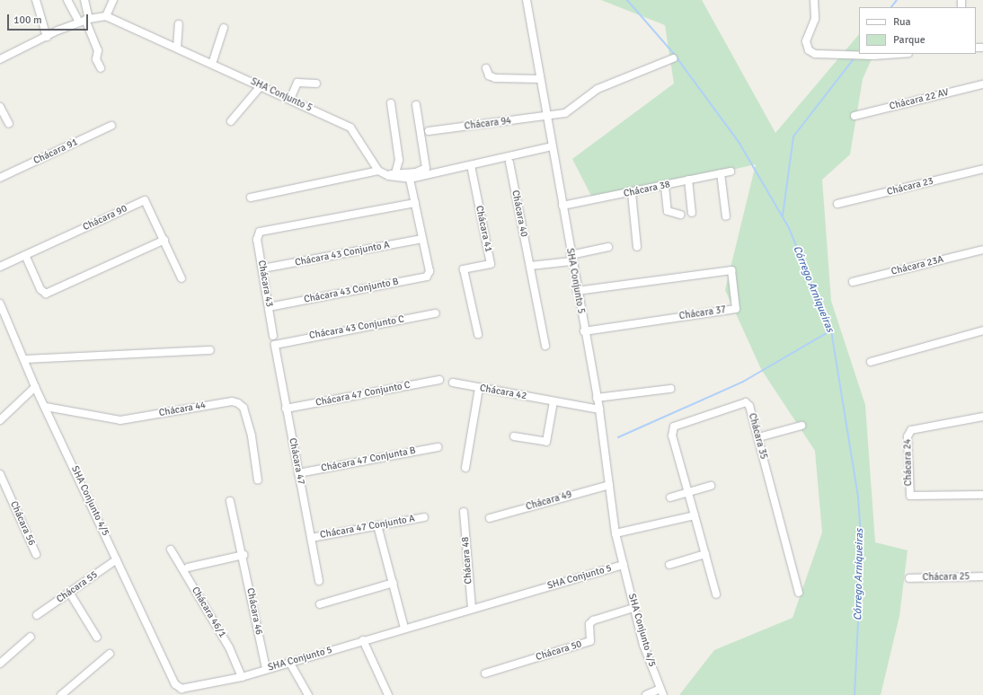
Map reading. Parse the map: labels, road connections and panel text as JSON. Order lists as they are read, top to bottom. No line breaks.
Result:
{"streets":{"street":["SHA Conjunto 5","Chácara 22 AV","Chácara 94","Chácara 91","Chácara 23","Chácara 38","Chácara 40","Chácara 90","Chácara 41","Chácara 43 Conjunto A","Chácara 23A","Chácara 43","Chácara 43 Conjunto B","Chácara 37","Chácara 43 Conjunto C","Chácara 42","Chácara 47 Conjunto C","Chácara 44","Chácara 35","Chácara 47 Conjunta B","Chácara 47","Chácara 24","SHA Conjunto 4/5","Chácara 49","Chácara 56","Chácara 47 Conjunto A","Chácara 48","Chácara 25","Chácara 55","Chácara 46","Chácara 46/1","Chácara 50"]},"crossings":[["SHA Conjunto 5","Chácara 94"],["SHA Conjunto 5","Chácara 38"],["SHA Conjunto 5","Chácara 37"],["SHA Conjunto 5","Chácara 42"],["SHA Conjunto 5","SHA Conjunto 4/5"],["SHA Conjunto 5","Chácara 49"],["SHA Conjunto 5","Chácara 48"],["SHA Conjunto 5","Chácara 46"],["SHA Conjunto 5","Chácara 46/1"],["Chácara 43 Conjunto A","Chácara 43"],["Chácara 43 Conjunto A","Chácara 43 Conjunto B"],["Chácara 43","Chácara 43 Conjunto B"],["Chácara 43 Conjunto C","Chácara 47"],["Chácara 47 Conjunto C","Chácara 47"],["Chácara 44","SHA Conjunto 4/5"],["Chácara 47 Conjunta B","Chácara 47"],["Chácara 47","Chácara 47 Conjunto A"],["SHA Conjunto 4/5","Chácara 55"],["SHA Conjunto 4/5","Chácara 50"]],"water":["Córrego Arniqueiras"],"legend":["Rua","Parque"],"scale_bar":"100 m"}
